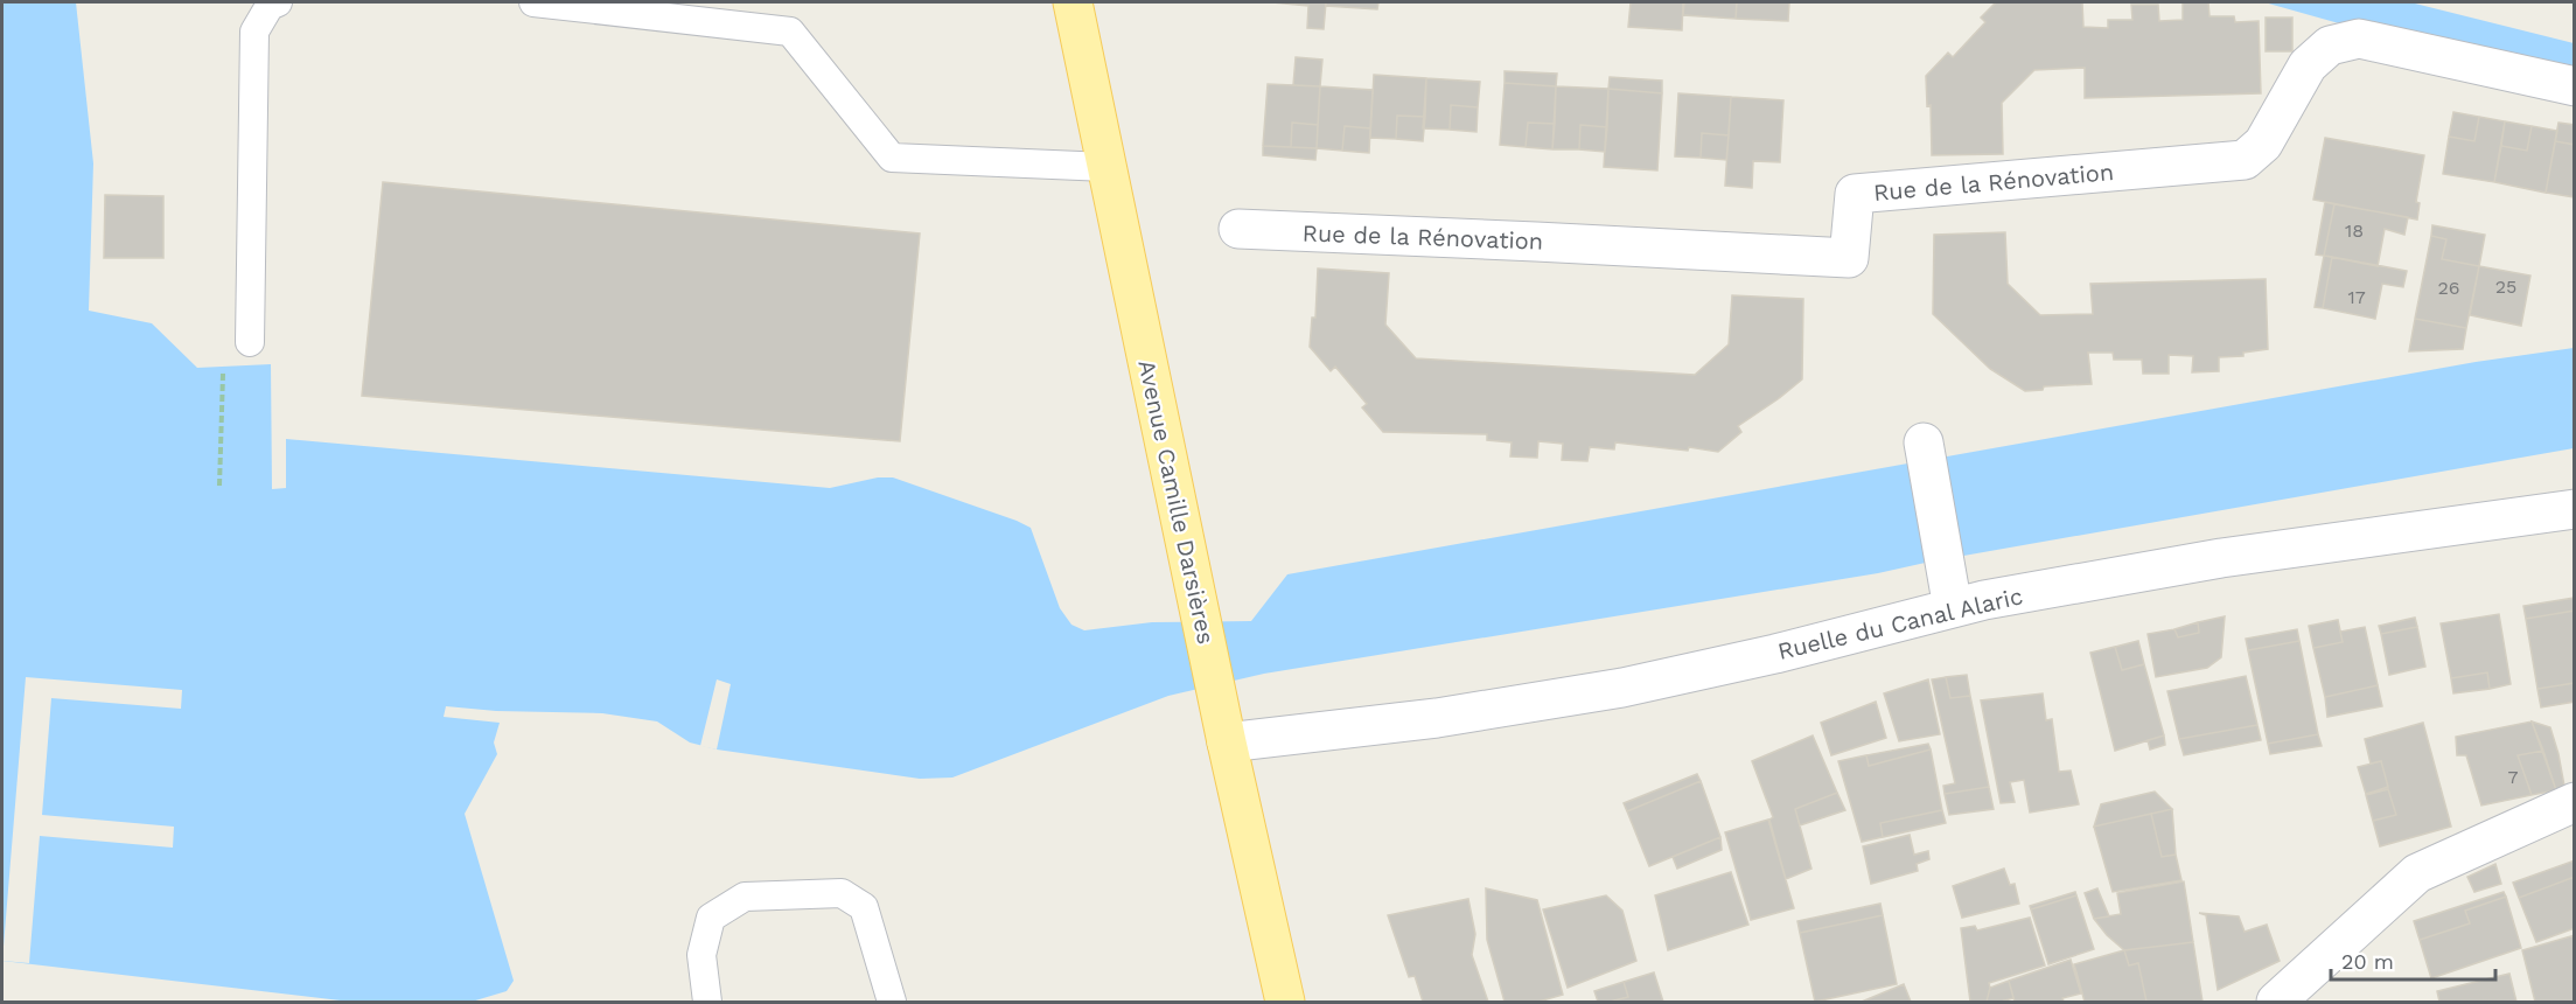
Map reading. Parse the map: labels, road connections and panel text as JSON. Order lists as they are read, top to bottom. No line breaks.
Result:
{"streets":{"main road":["Avenue Camille Darsières"],"street":["Rue de la Rénovation","Ruelle du Canal Alaric"]},"crossings":[["Avenue Camille Darsières","Ruelle du Canal Alaric"]],"house_numbers":["18","25","26","17","7"],"scale_bar":"20 m"}
